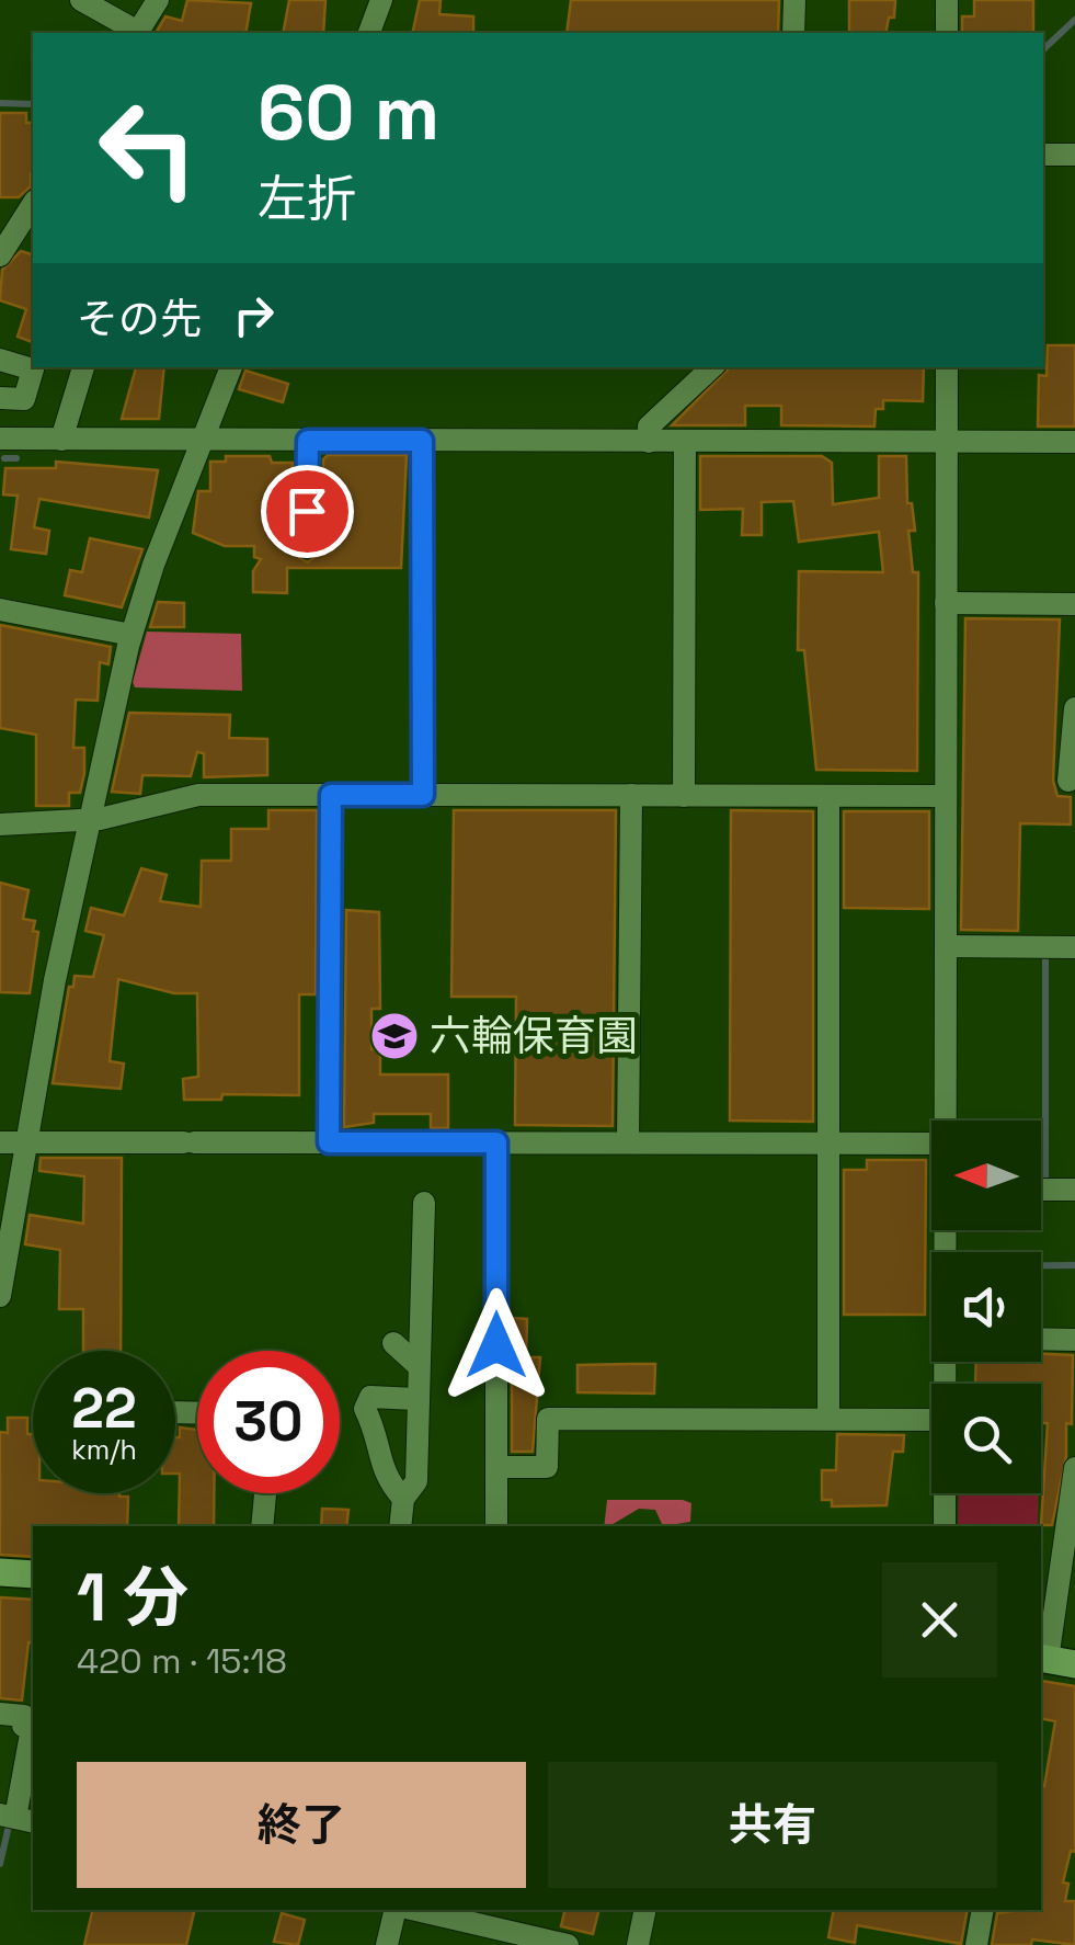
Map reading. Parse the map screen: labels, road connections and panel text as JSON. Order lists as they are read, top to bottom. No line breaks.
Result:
{"places":{"school or university":["六輪保育園"]},"north":"left","page":{"turn":["60 m","左折"],"then":"その先","speed":"22 km/h","limit":"30","heading":["1 分","420 m · 15:18"],"buttons":["終了","共有"]}}
